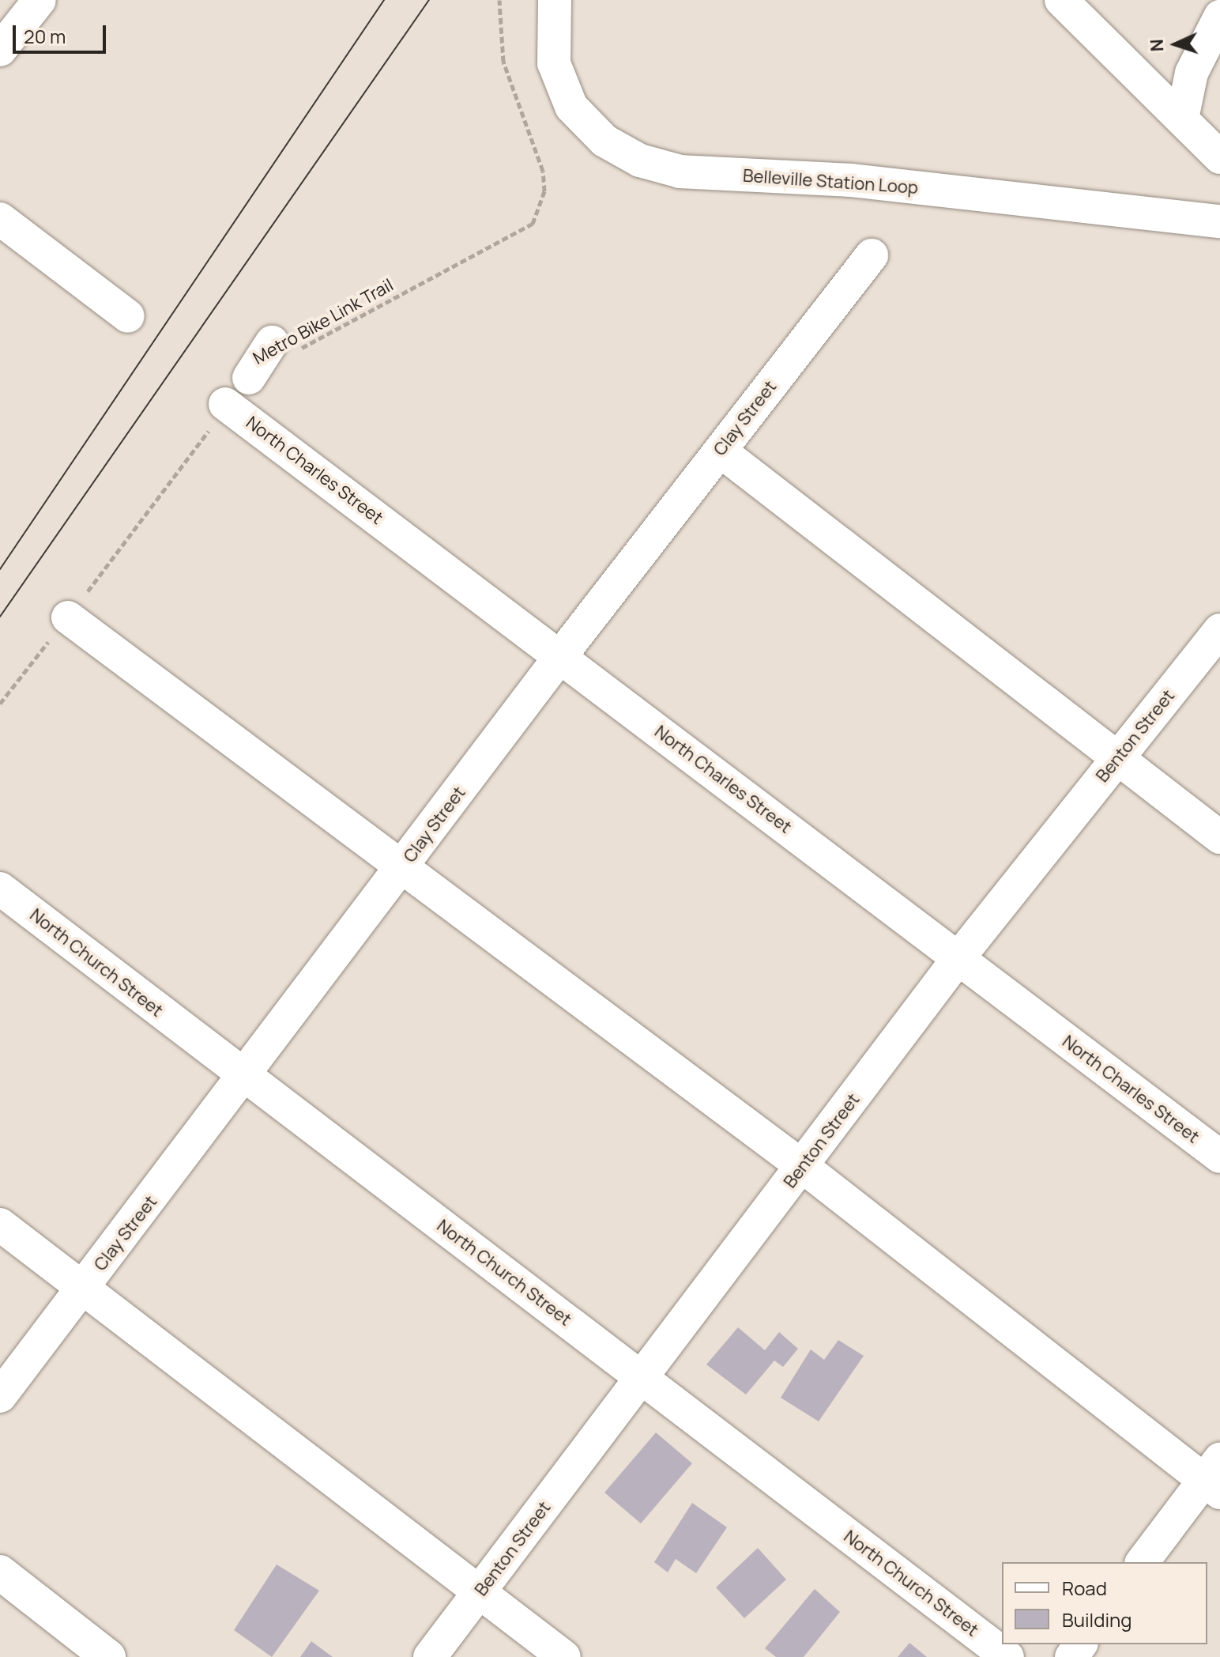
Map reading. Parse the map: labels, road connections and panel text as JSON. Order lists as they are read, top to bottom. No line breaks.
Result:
{"streets":{"street":["Belleville Station Loop","Clay Street","North Charles Street","Benton Street","North Church Street"],"path":["Metro Bike Link Trail"]},"crossings":[["Clay Street","North Charles Street"],["Clay Street","North Church Street"],["North Charles Street","Benton Street"],["Benton Street","North Church Street"]],"legend":["Road","Building"],"scale_bar":"20 m","north":"left"}
